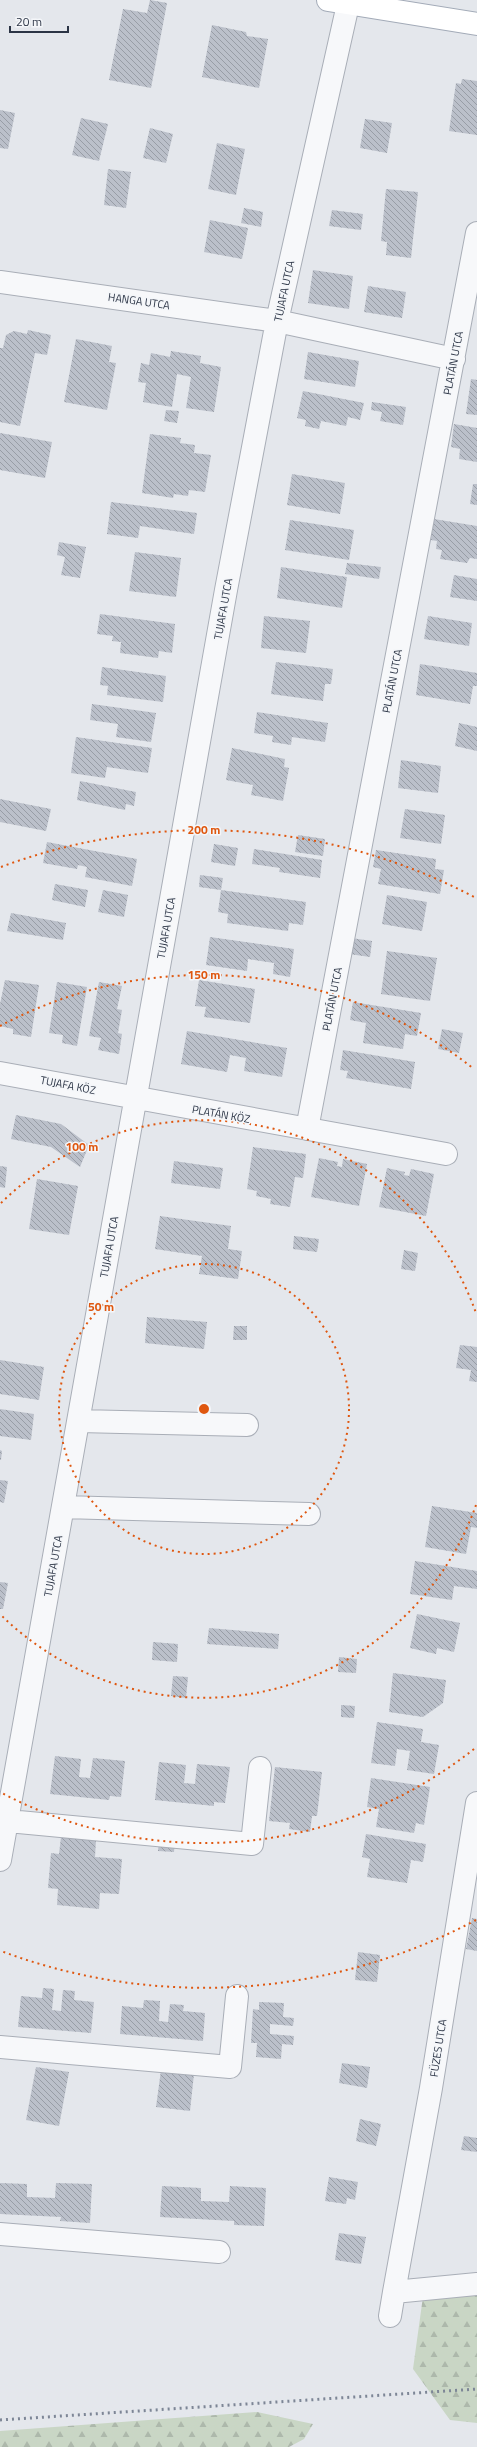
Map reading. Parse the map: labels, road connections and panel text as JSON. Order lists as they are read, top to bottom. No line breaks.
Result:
{"streets":{"street":["TUJAFA UTCA","HANGA UTCA","PLATÁN UTCA","TUJAFA KÖZ","PLATÁN KÖZ","FÜZES UTCA"]},"crossings":[["TUJAFA UTCA","HANGA UTCA"],["TUJAFA UTCA","TUJAFA KÖZ"],["TUJAFA UTCA","PLATÁN KÖZ"],["HANGA UTCA","PLATÁN UTCA"],["PLATÁN UTCA","PLATÁN KÖZ"],["TUJAFA KÖZ","PLATÁN KÖZ"]],"scale_bar":"20 m","rings":["200 m","150 m","100 m","50 m"]}
